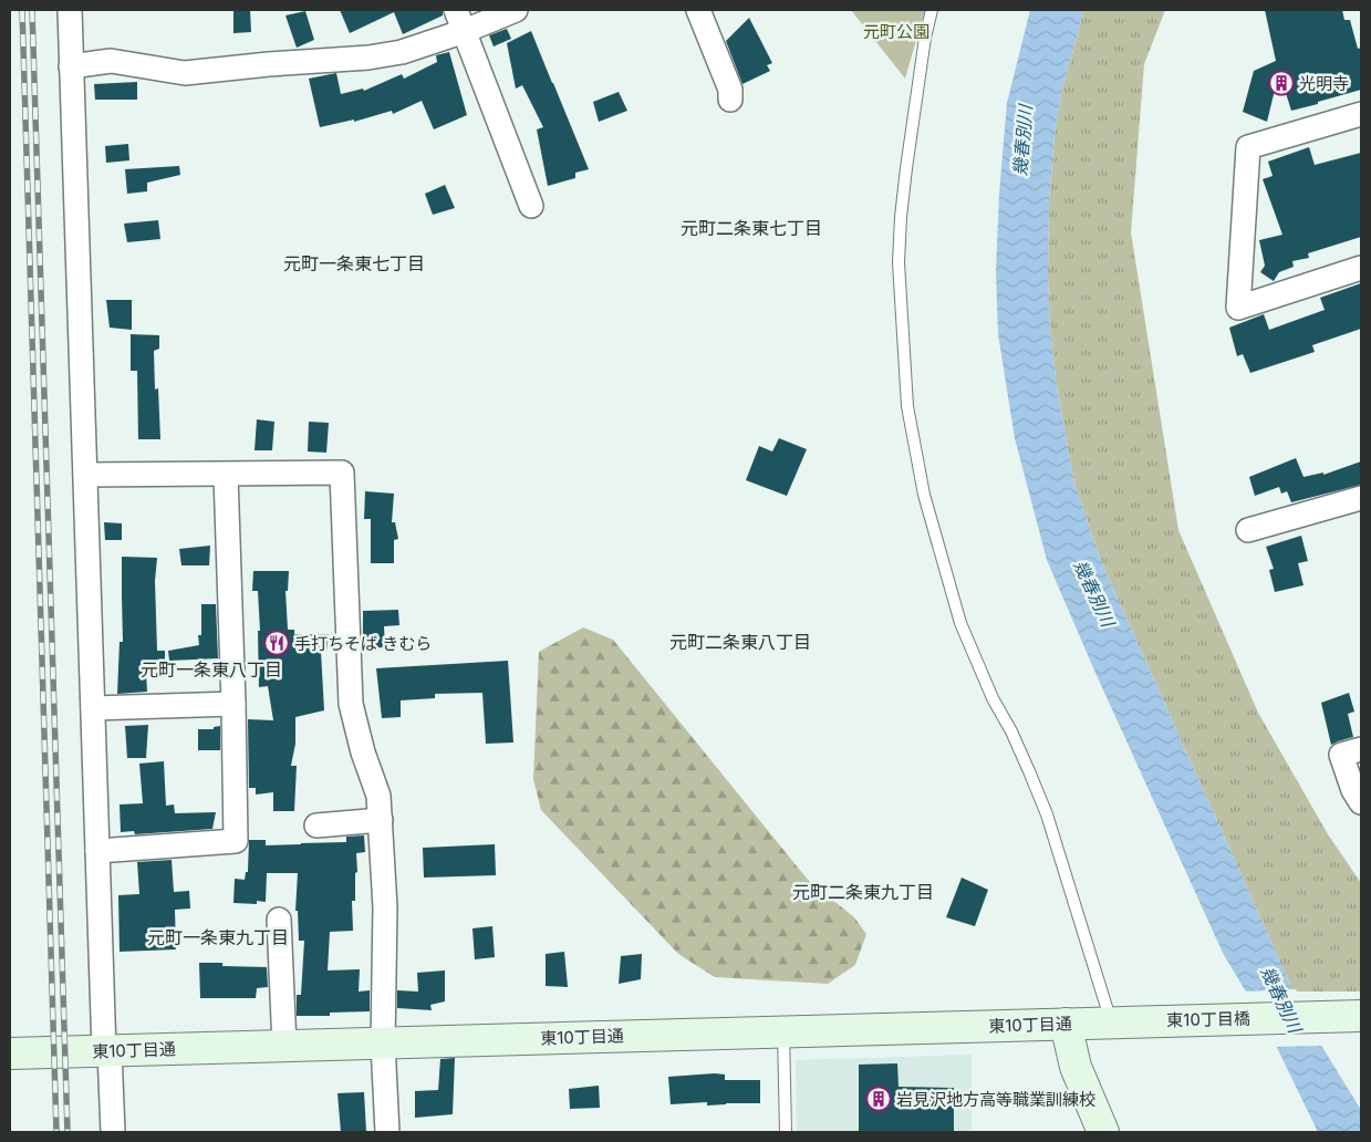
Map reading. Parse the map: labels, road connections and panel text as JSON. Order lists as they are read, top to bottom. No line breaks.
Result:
{"streets":{"street":["東10丁目橋","東10丁目通"]},"crossings":[["東10丁目橋","東10丁目通"]],"districts":["元町二条東七丁目","元町一条東七丁目","元町二条東八丁目","元町一条東八丁目","元町二条東九丁目","元町一条東九丁目"],"water":["幾春別川"],"parks":["元町公園"],"places":{"building":["光明寺","岩見沢地方高等職業訓練校"],"restaurant":["手打ちそば きむら"]}}
